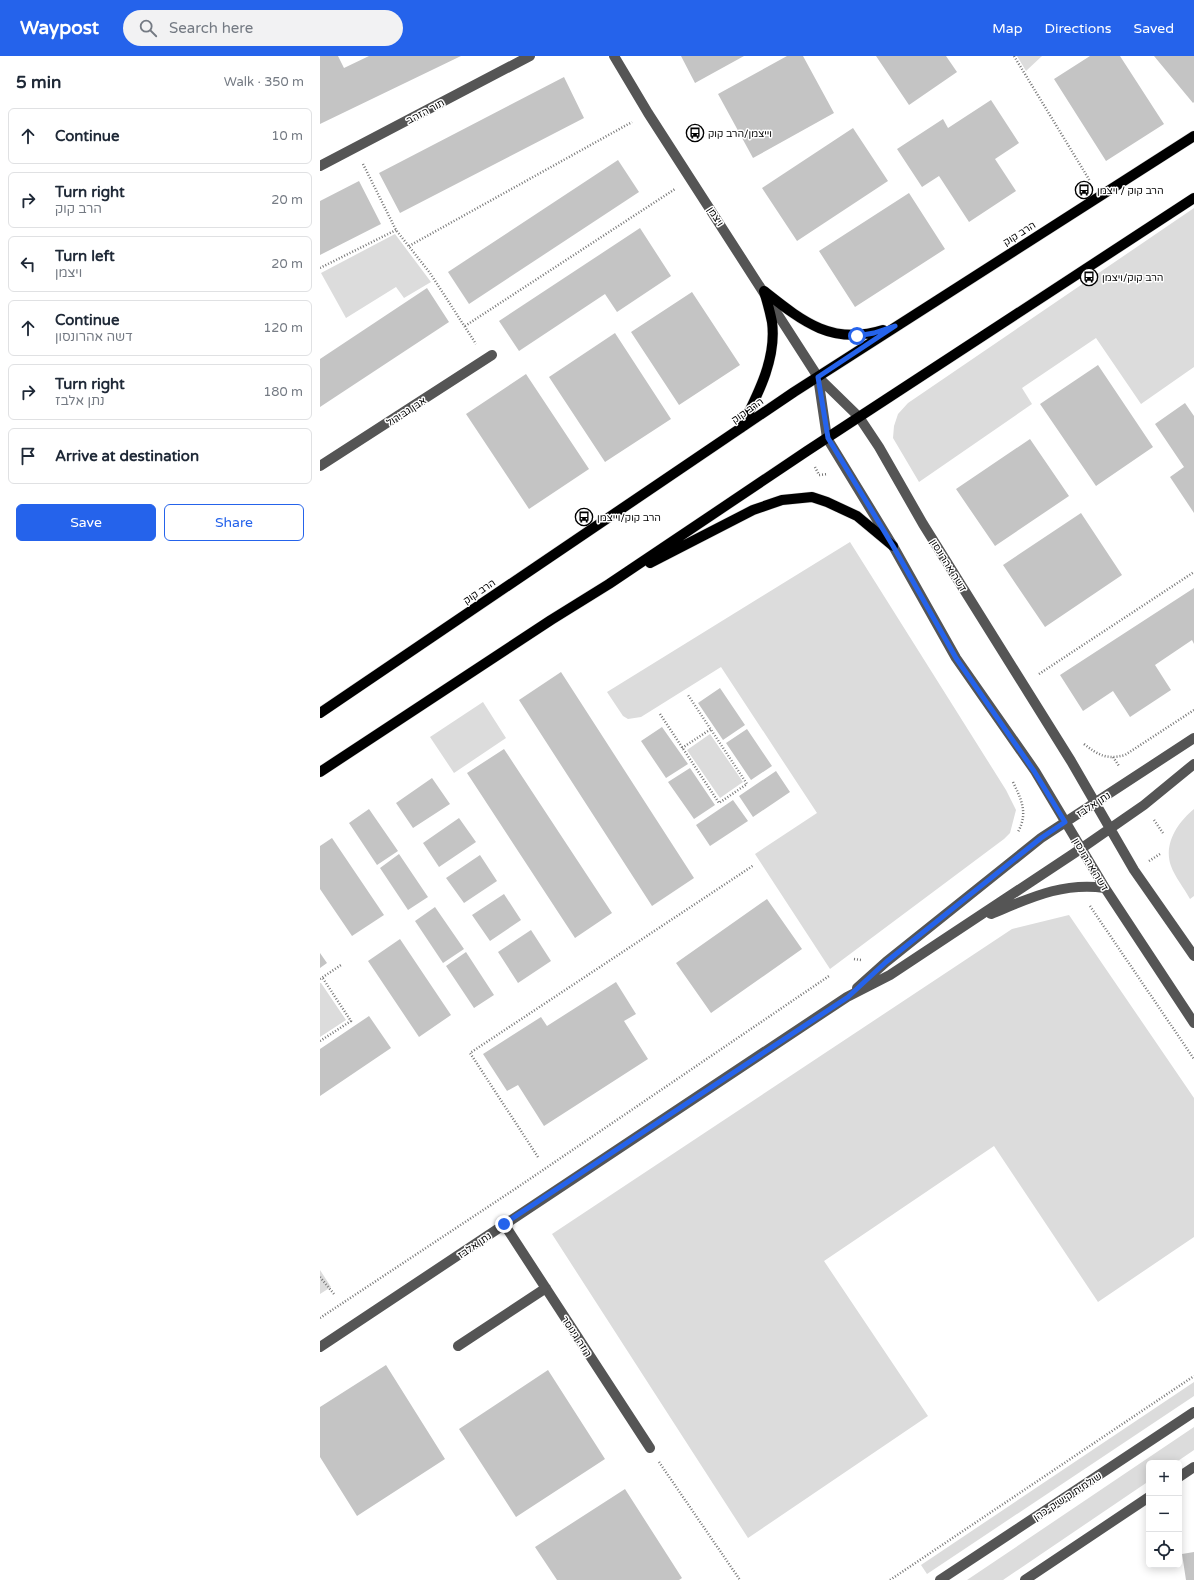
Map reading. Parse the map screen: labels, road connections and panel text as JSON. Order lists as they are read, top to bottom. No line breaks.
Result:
{"streets":{"main road":["הרב קוק"],"street":["תור הזהב","ויצמן","אבן גבירול","דשה אהרונסון","נתן אלבז","רוזה גינוסר","שולמית קישיק-כהן"]},"crossings":[["ויצמן","הרב קוק"],["ויצמן","דשה אהרונסון"],["דשה אהרונסון","נתן אלבז"],["נתן אלבז","רוזה גינוסר"]],"places":{"bus stop":["וייצמן/הרב קוק","הרב קוק / ויצמן","הרב קוק/ויצמן","הרב קוק/וייצמן"]},"page":{"header":"Waypost","search":"Search here","nav":["Map","Directions","Saved"],"heading":["5 min","Walk · 350 m"],"list":[["Continue","10 m"],["Turn right","הרב קוק","20 m"],["Turn left","ויצמן","20 m"],["Continue","דשה אהרונסון","120 m"],["Turn right","נתן אלבז","180 m"],"Arrive at destination"],"buttons":["Save","Share"],"map_buttons":["+","−"]}}
